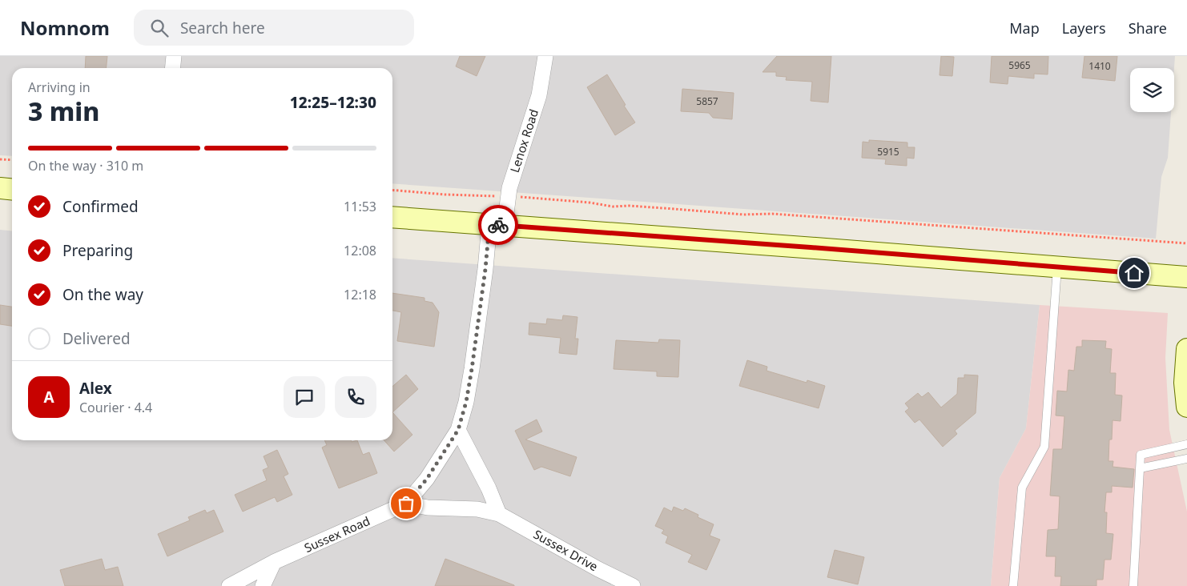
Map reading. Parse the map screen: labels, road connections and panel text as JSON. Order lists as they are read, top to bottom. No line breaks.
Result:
{"streets":{"street":["Lenox Road","Sussex Road","Sussex Drive"]},"crossings":[["Lenox Road","Sussex Road"]],"house_numbers":["5965","1410","5857","5915"],"page":{"header":"Nomnom","search":"Search here","nav":["Map","Layers","Share"],"heading":["3 min","Arriving in","12:25–12:30"],"panel":["Alex","Courier · 4.4"],"bar":"On the way · 310 m","list":[["Confirmed","11:53"],["Preparing","12:08"],["On the way","12:18"],"Delivered"],"round":"A"}}
